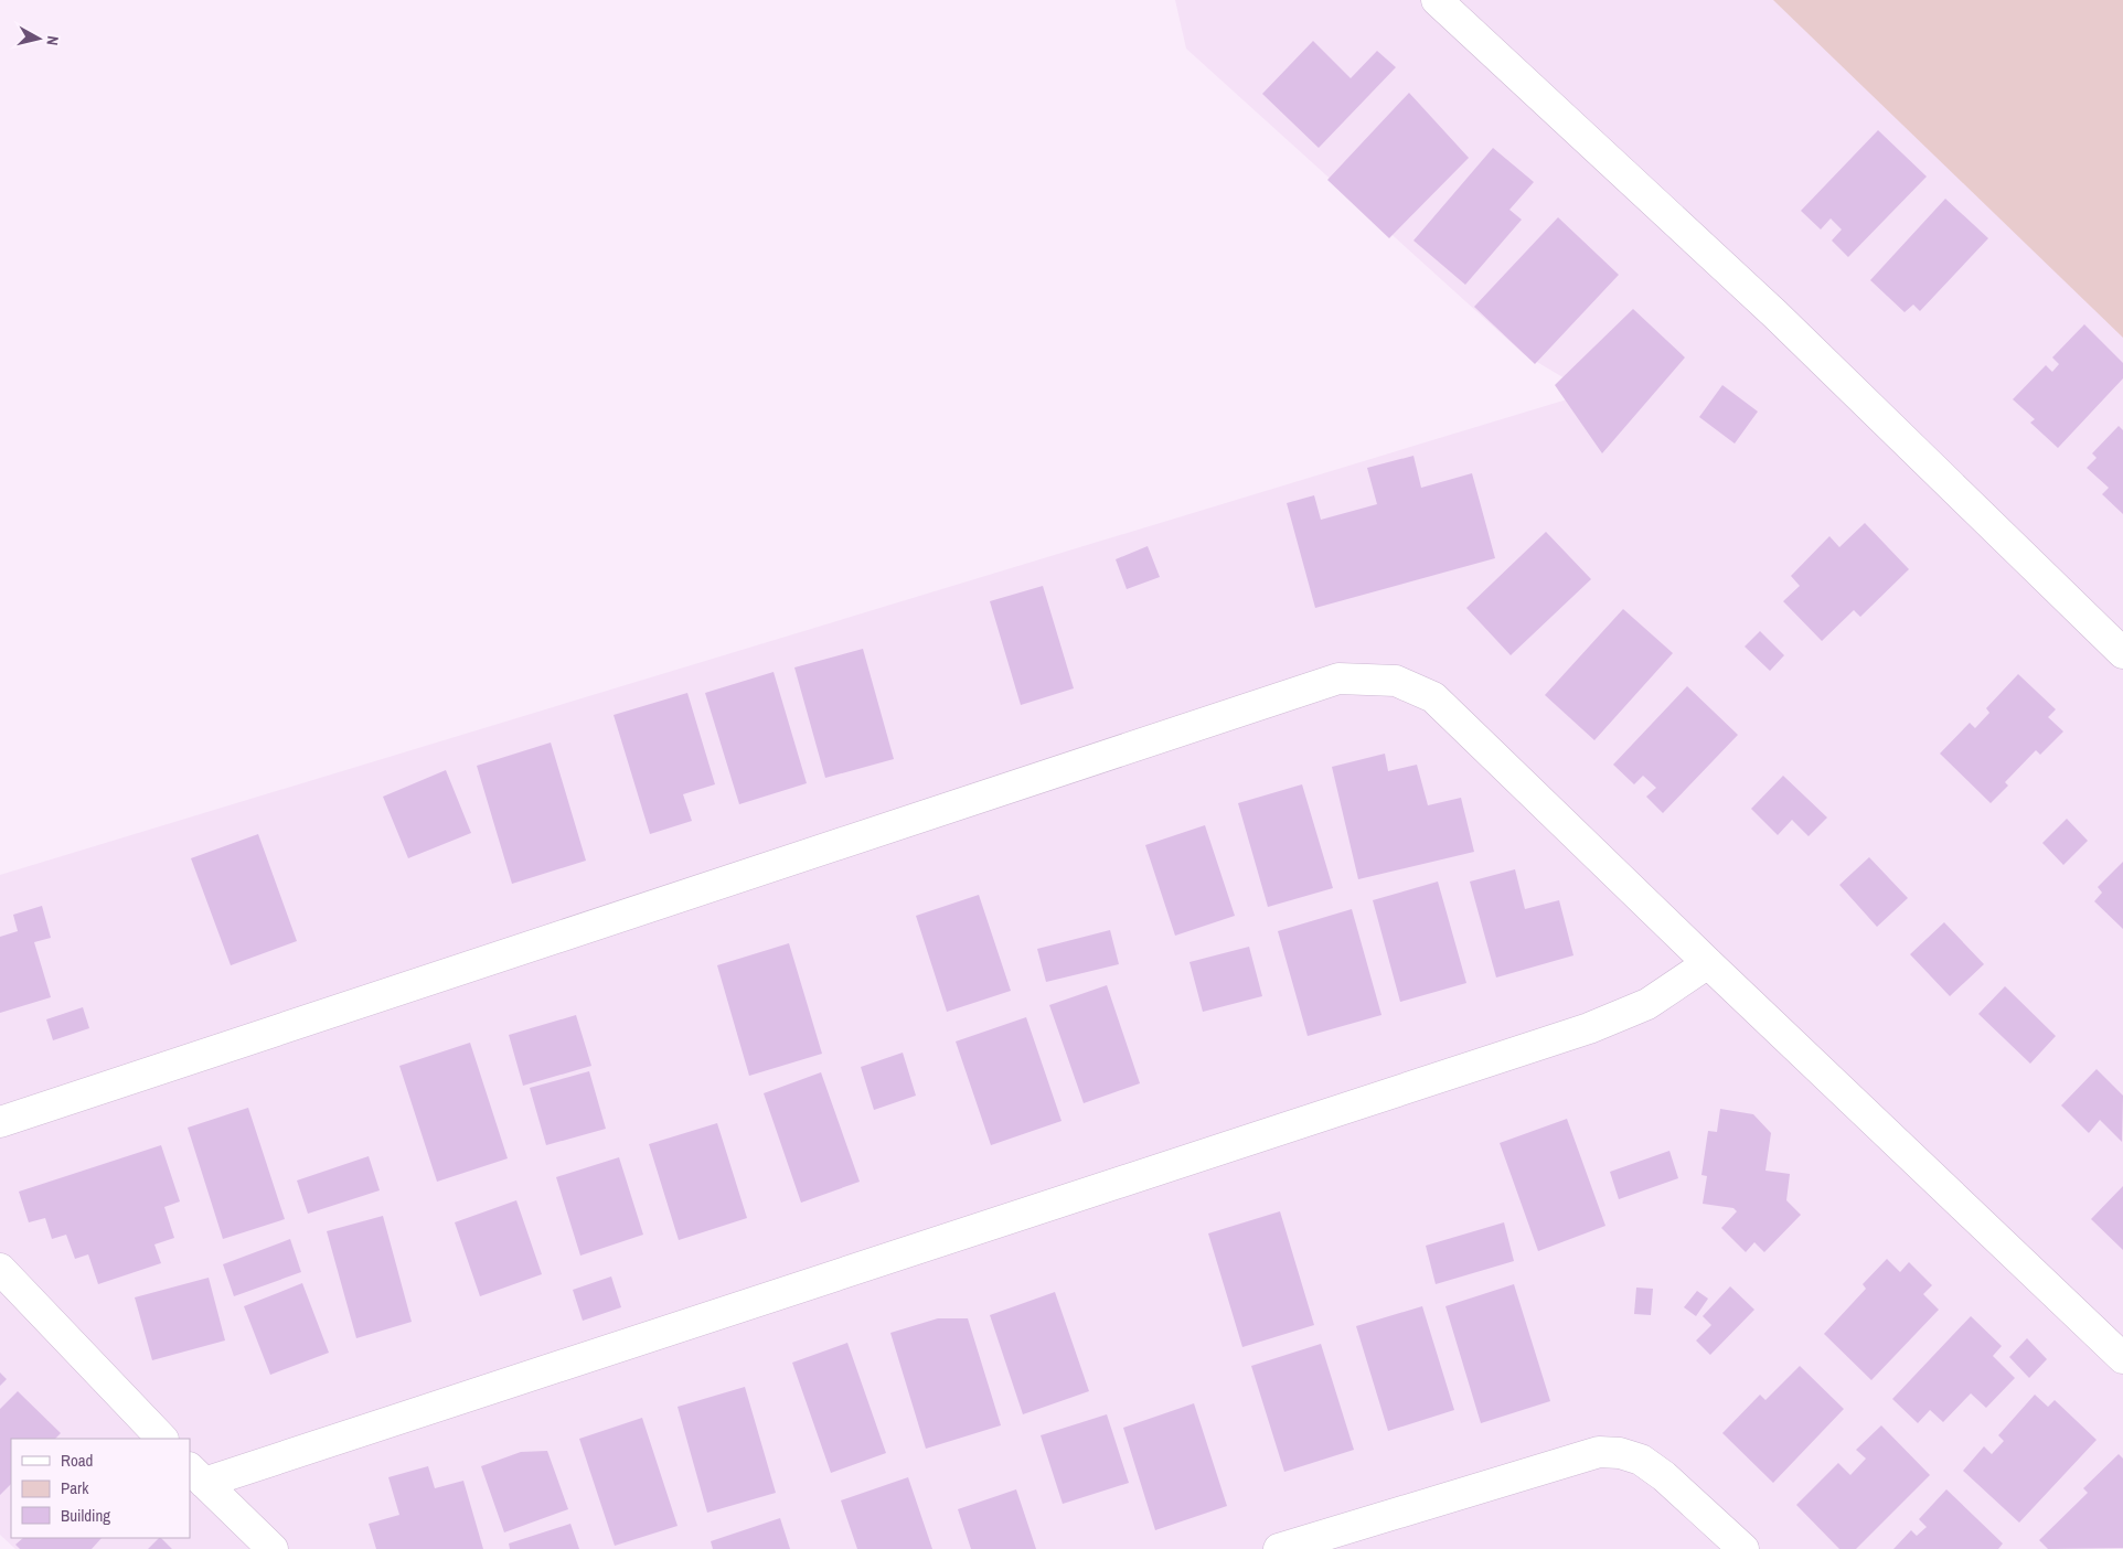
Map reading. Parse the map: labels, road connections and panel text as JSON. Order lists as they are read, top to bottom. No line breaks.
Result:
{"legend":["Road","Park","Building"],"north":"right"}
